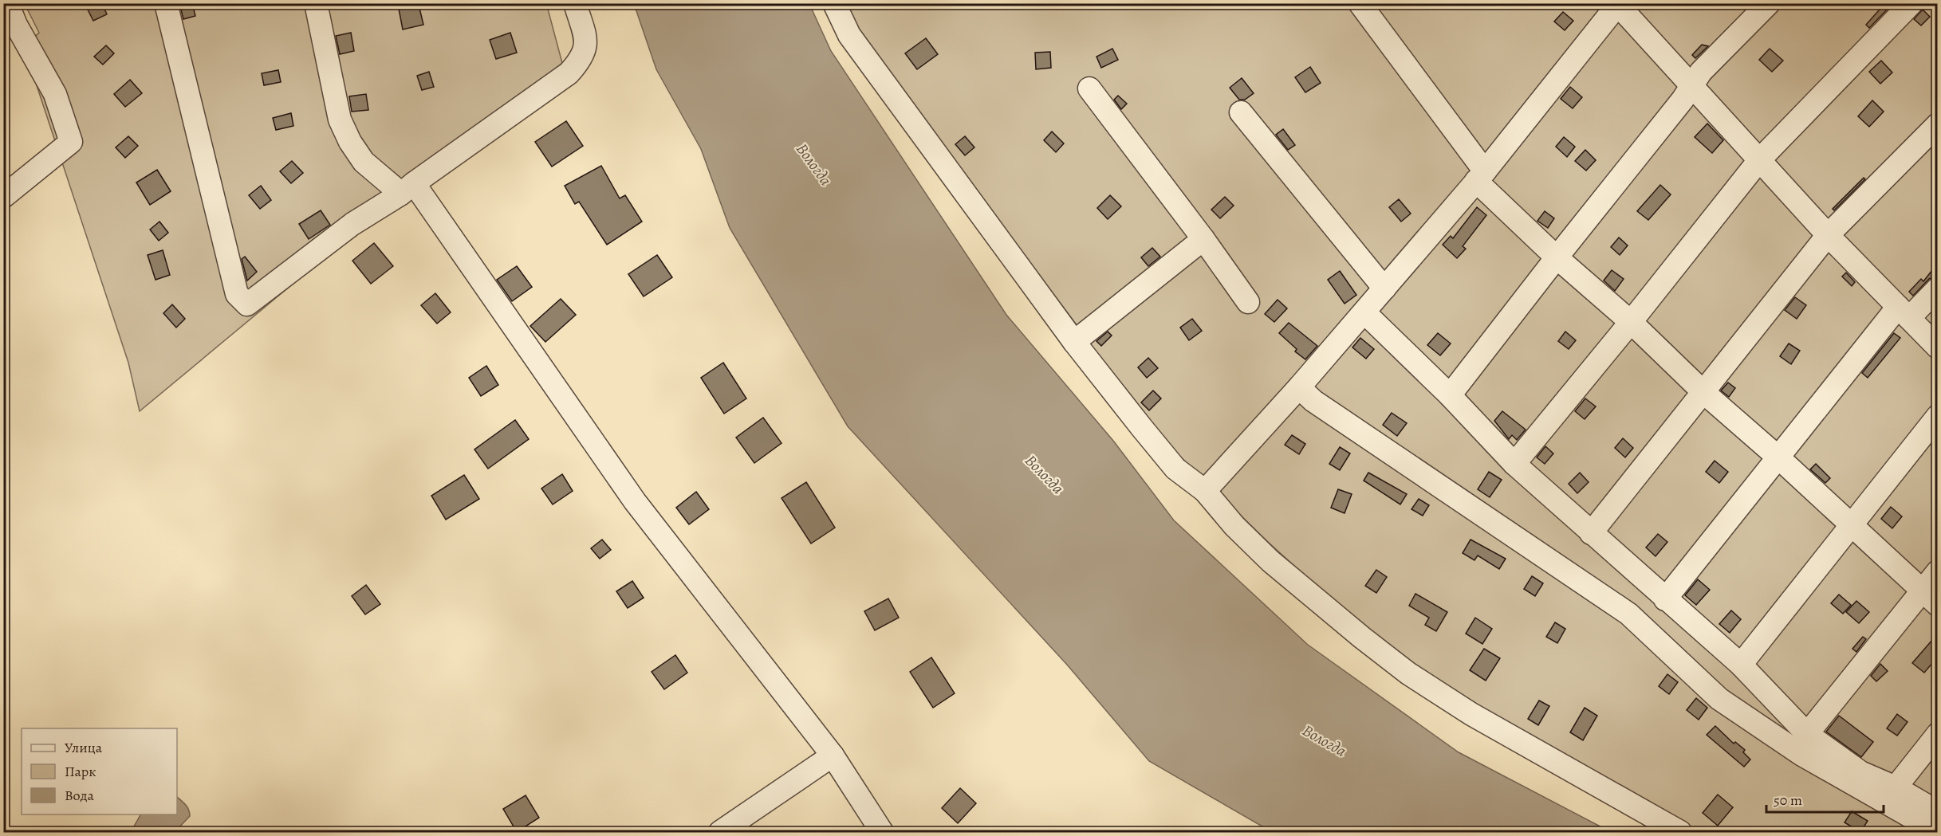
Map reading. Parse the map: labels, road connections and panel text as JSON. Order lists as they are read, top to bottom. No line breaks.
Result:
{"water":["Вологда"],"legend":["Улица","Парк","Вода"],"scale_bar":"50 m"}
